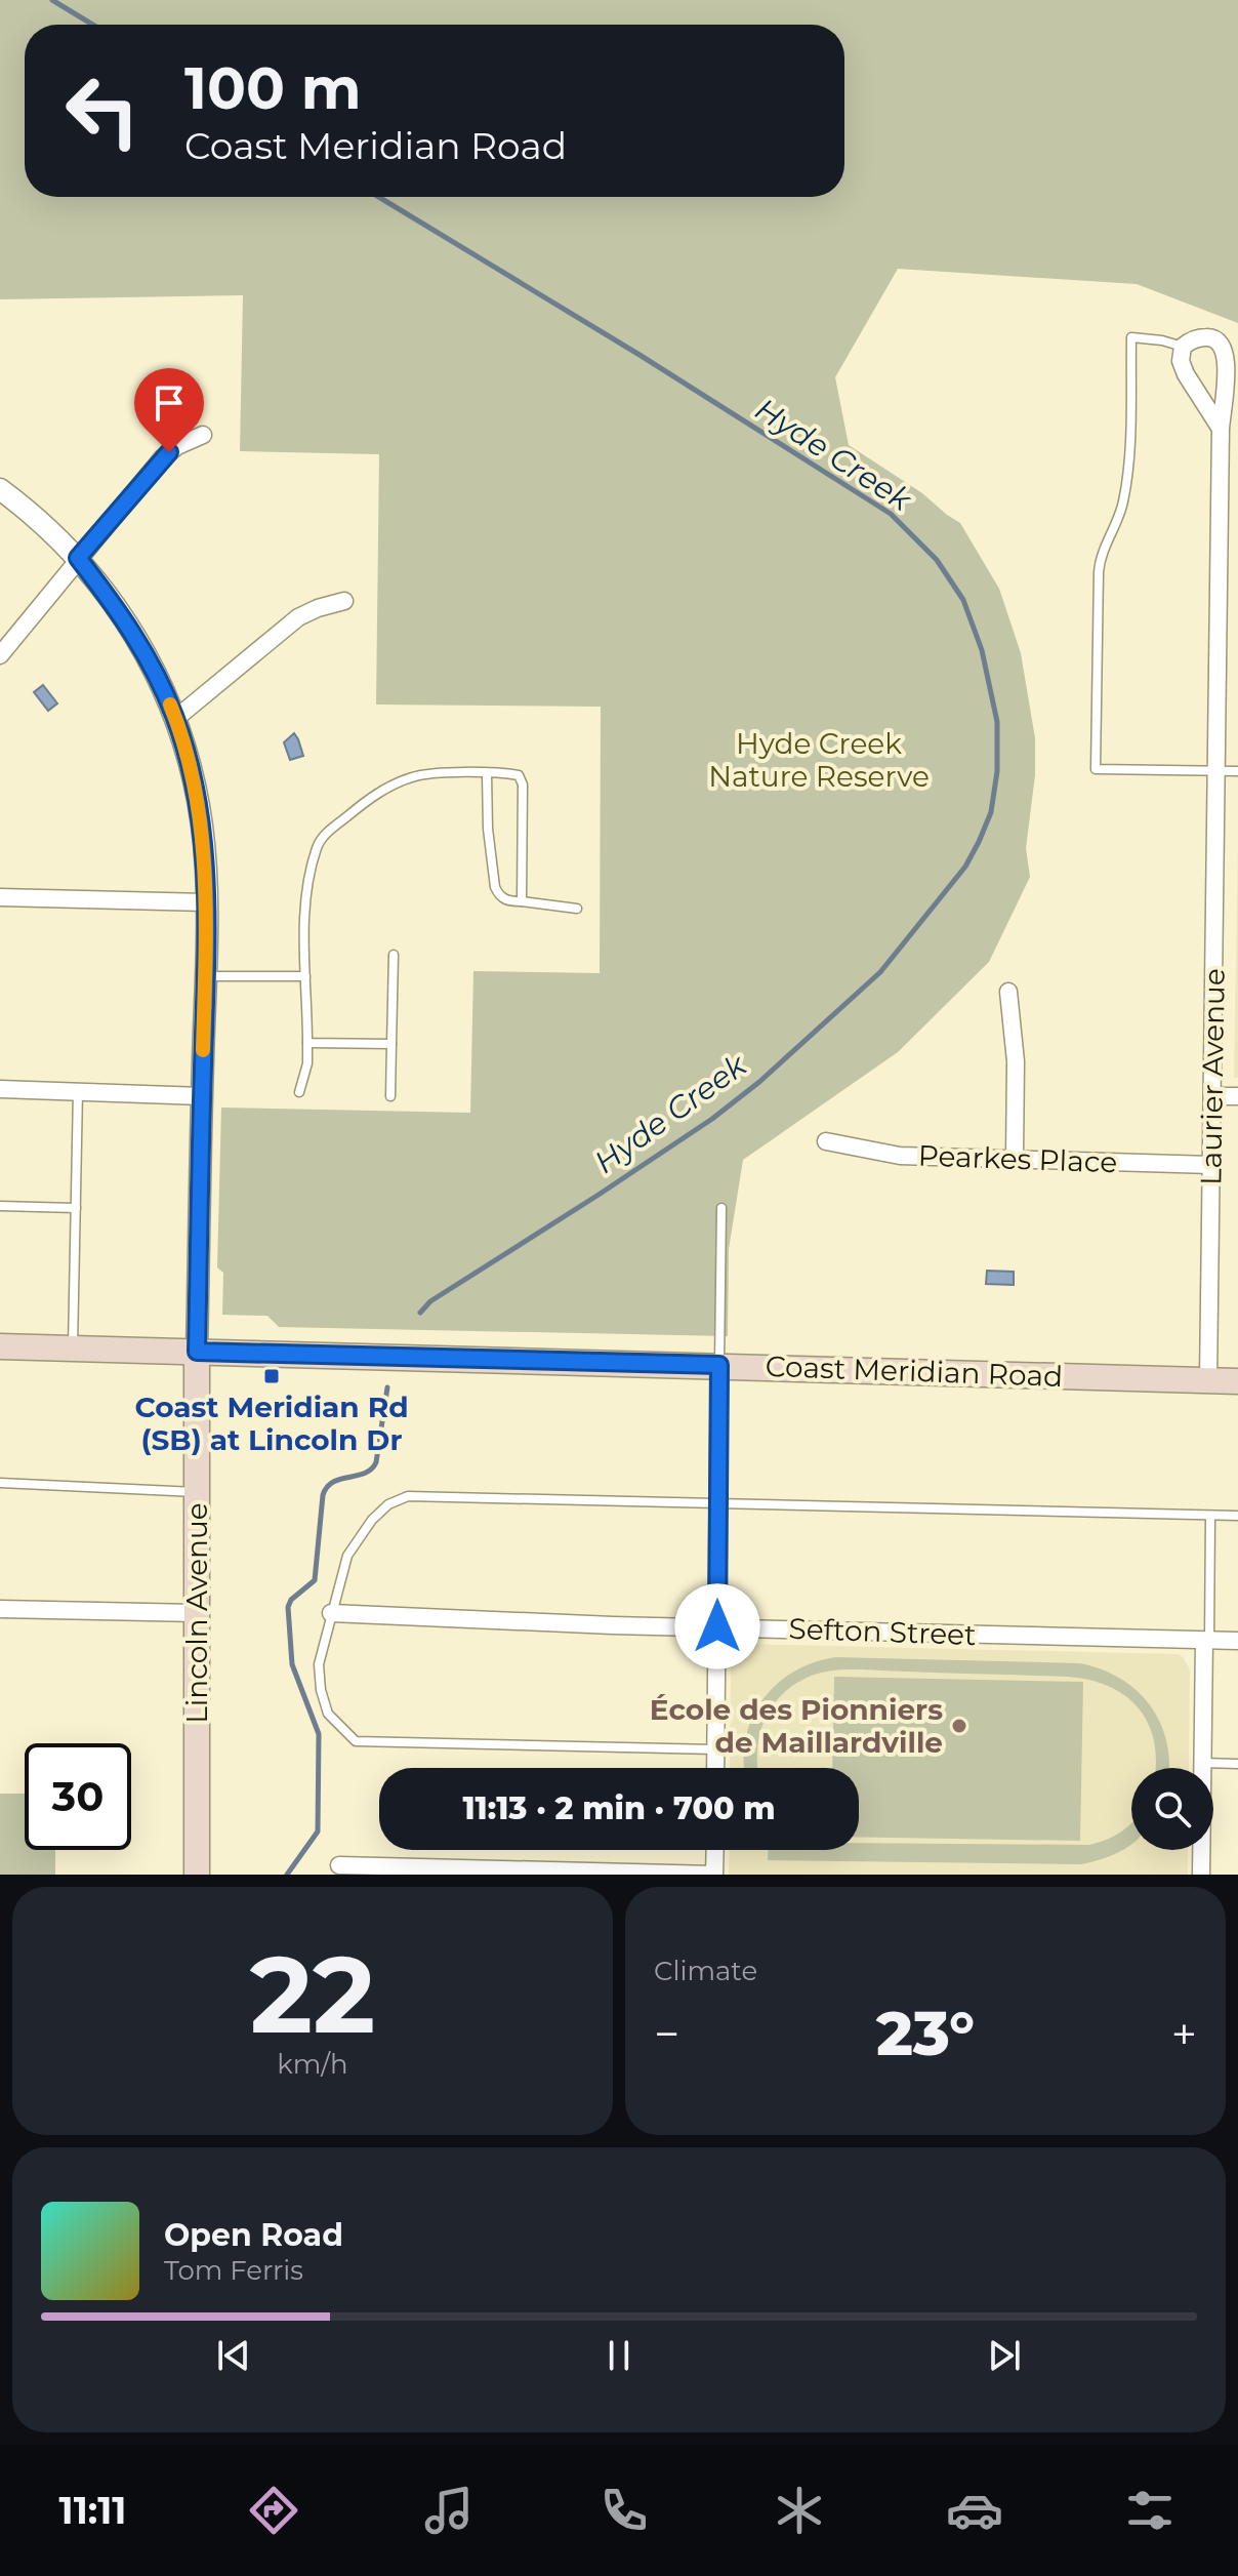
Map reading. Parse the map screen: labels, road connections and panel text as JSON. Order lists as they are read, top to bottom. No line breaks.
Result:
{"streets":{"main road":["Coast Meridian Road","Lincoln Avenue"],"street":["Laurier Avenue","Pearkes Place","Sefton Street"]},"crossings":[["Laurier Avenue","Pearkes Place"],["Laurier Avenue","Coast Meridian Road"],["Coast Meridian Road","Lincoln Avenue"]],"water":["Hyde Creek"],"parks":["Hyde Creek Nature Reserve"],"places":{"transit":["Coast Meridian Rd (SB) at Lincoln Dr"],"other":["École des Pionniers de Maillardville"]},"page":{"turn":["100 m","Coast Meridian Road"],"limit":"30","trip":"11:13 · 2 min · 700 m","tile":[["22","km/h"],"Climate"],"heat":["−","23°","+"],"song":["Open Road","Tom Ferris"],"tabs":"11:11"}}
